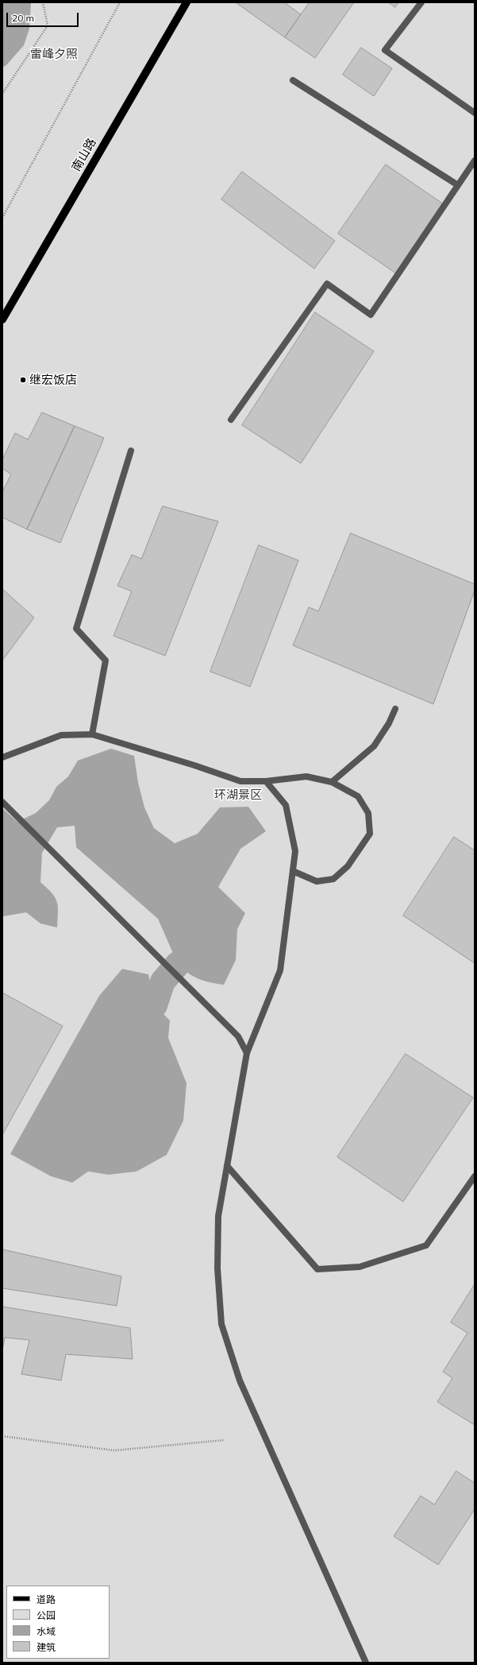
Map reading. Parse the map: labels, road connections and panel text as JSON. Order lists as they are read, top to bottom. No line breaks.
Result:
{"streets":{"main road":["南山路"]},"parks":["雷峰夕照","环湖景区"],"places":["继宏饭店"],"legend":["道路","公园","水域","建筑"],"scale_bar":"20 m"}
